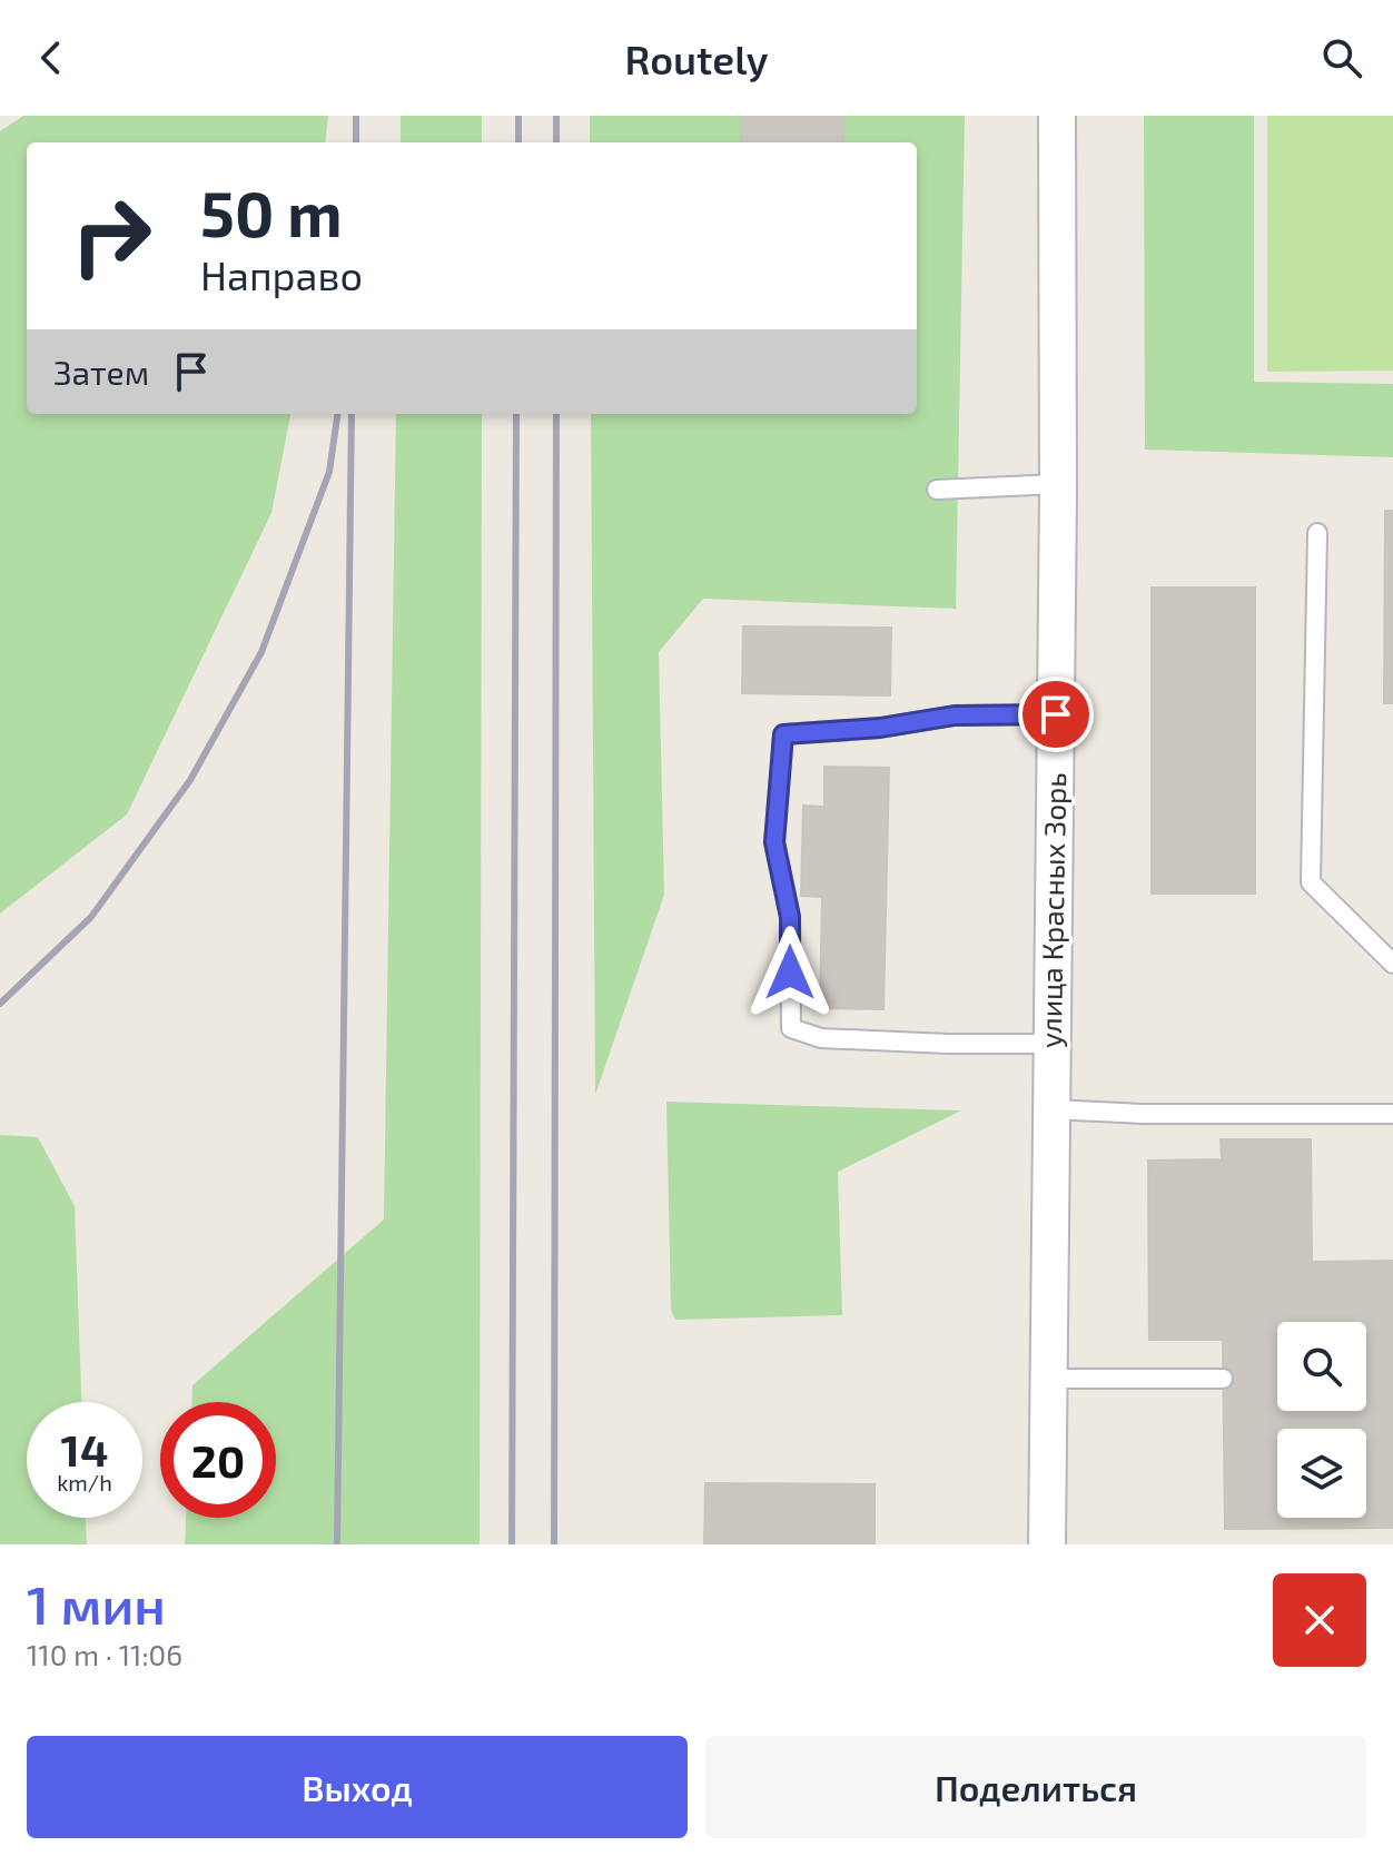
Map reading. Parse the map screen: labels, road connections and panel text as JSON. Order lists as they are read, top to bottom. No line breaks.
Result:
{"streets":{"street":["улица Красных Зорь"]},"page":{"header":"Routely","turn":["50 m","Направо"],"then":"Затем","speed":"14 km/h","limit":"20","heading":["1 мин","110 m · 11:06"],"buttons":["Выход","Поделиться"]}}
